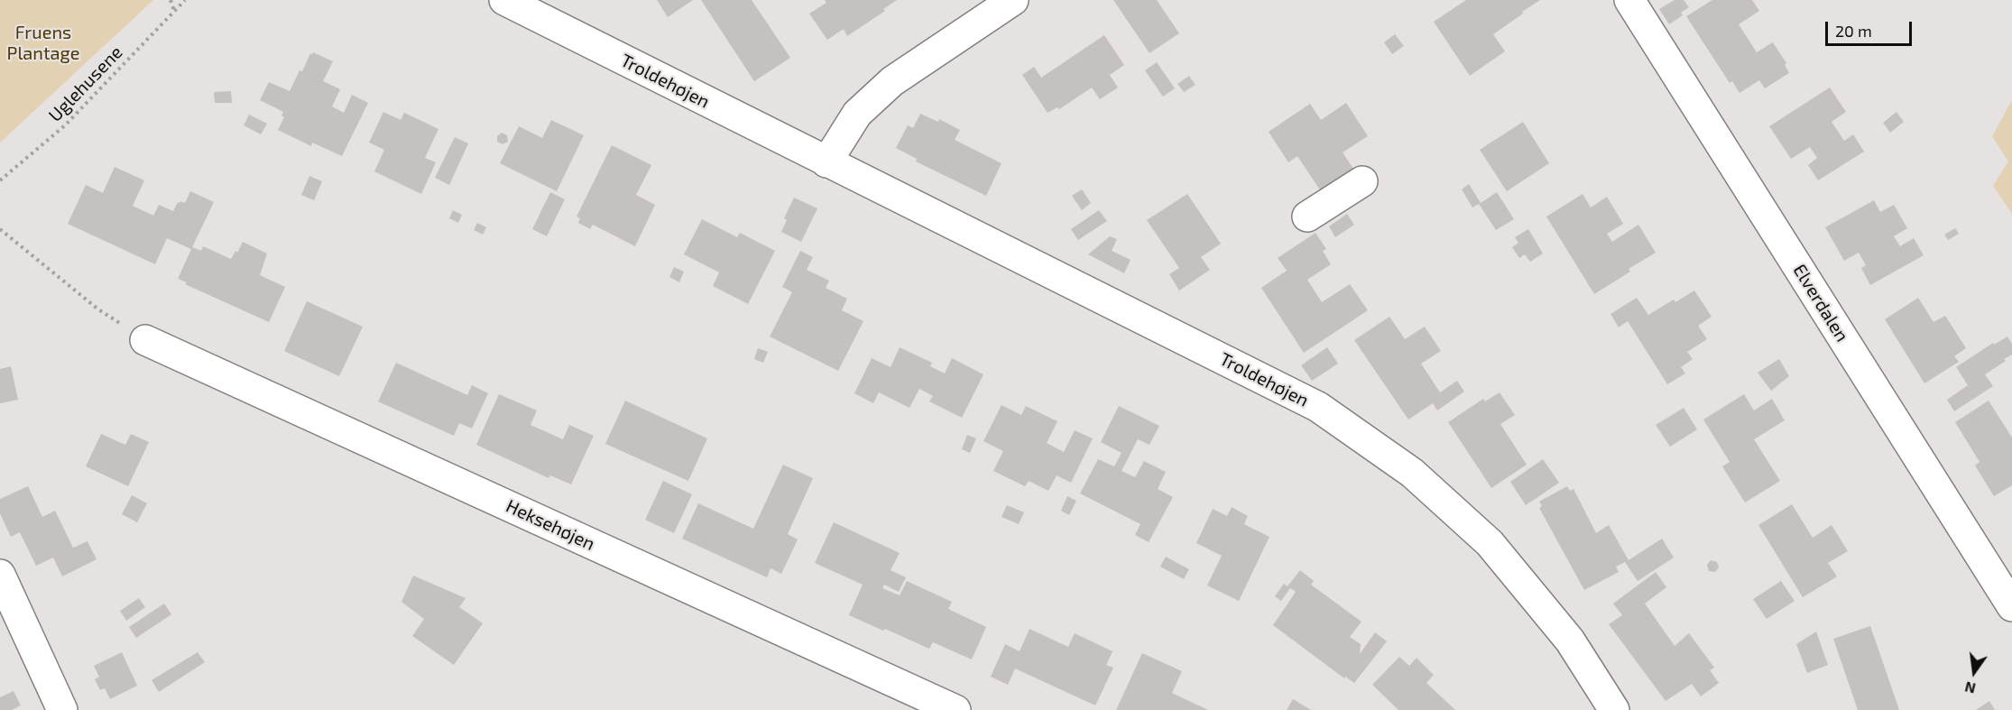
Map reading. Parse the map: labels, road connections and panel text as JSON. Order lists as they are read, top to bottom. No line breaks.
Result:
{"streets":{"street":["Troldehøjen","Elverdalen","Heksehøjen"],"path":["Uglehusene"]},"parks":["Fruens Plantage"],"scale_bar":"20 m","north":"bottom"}
